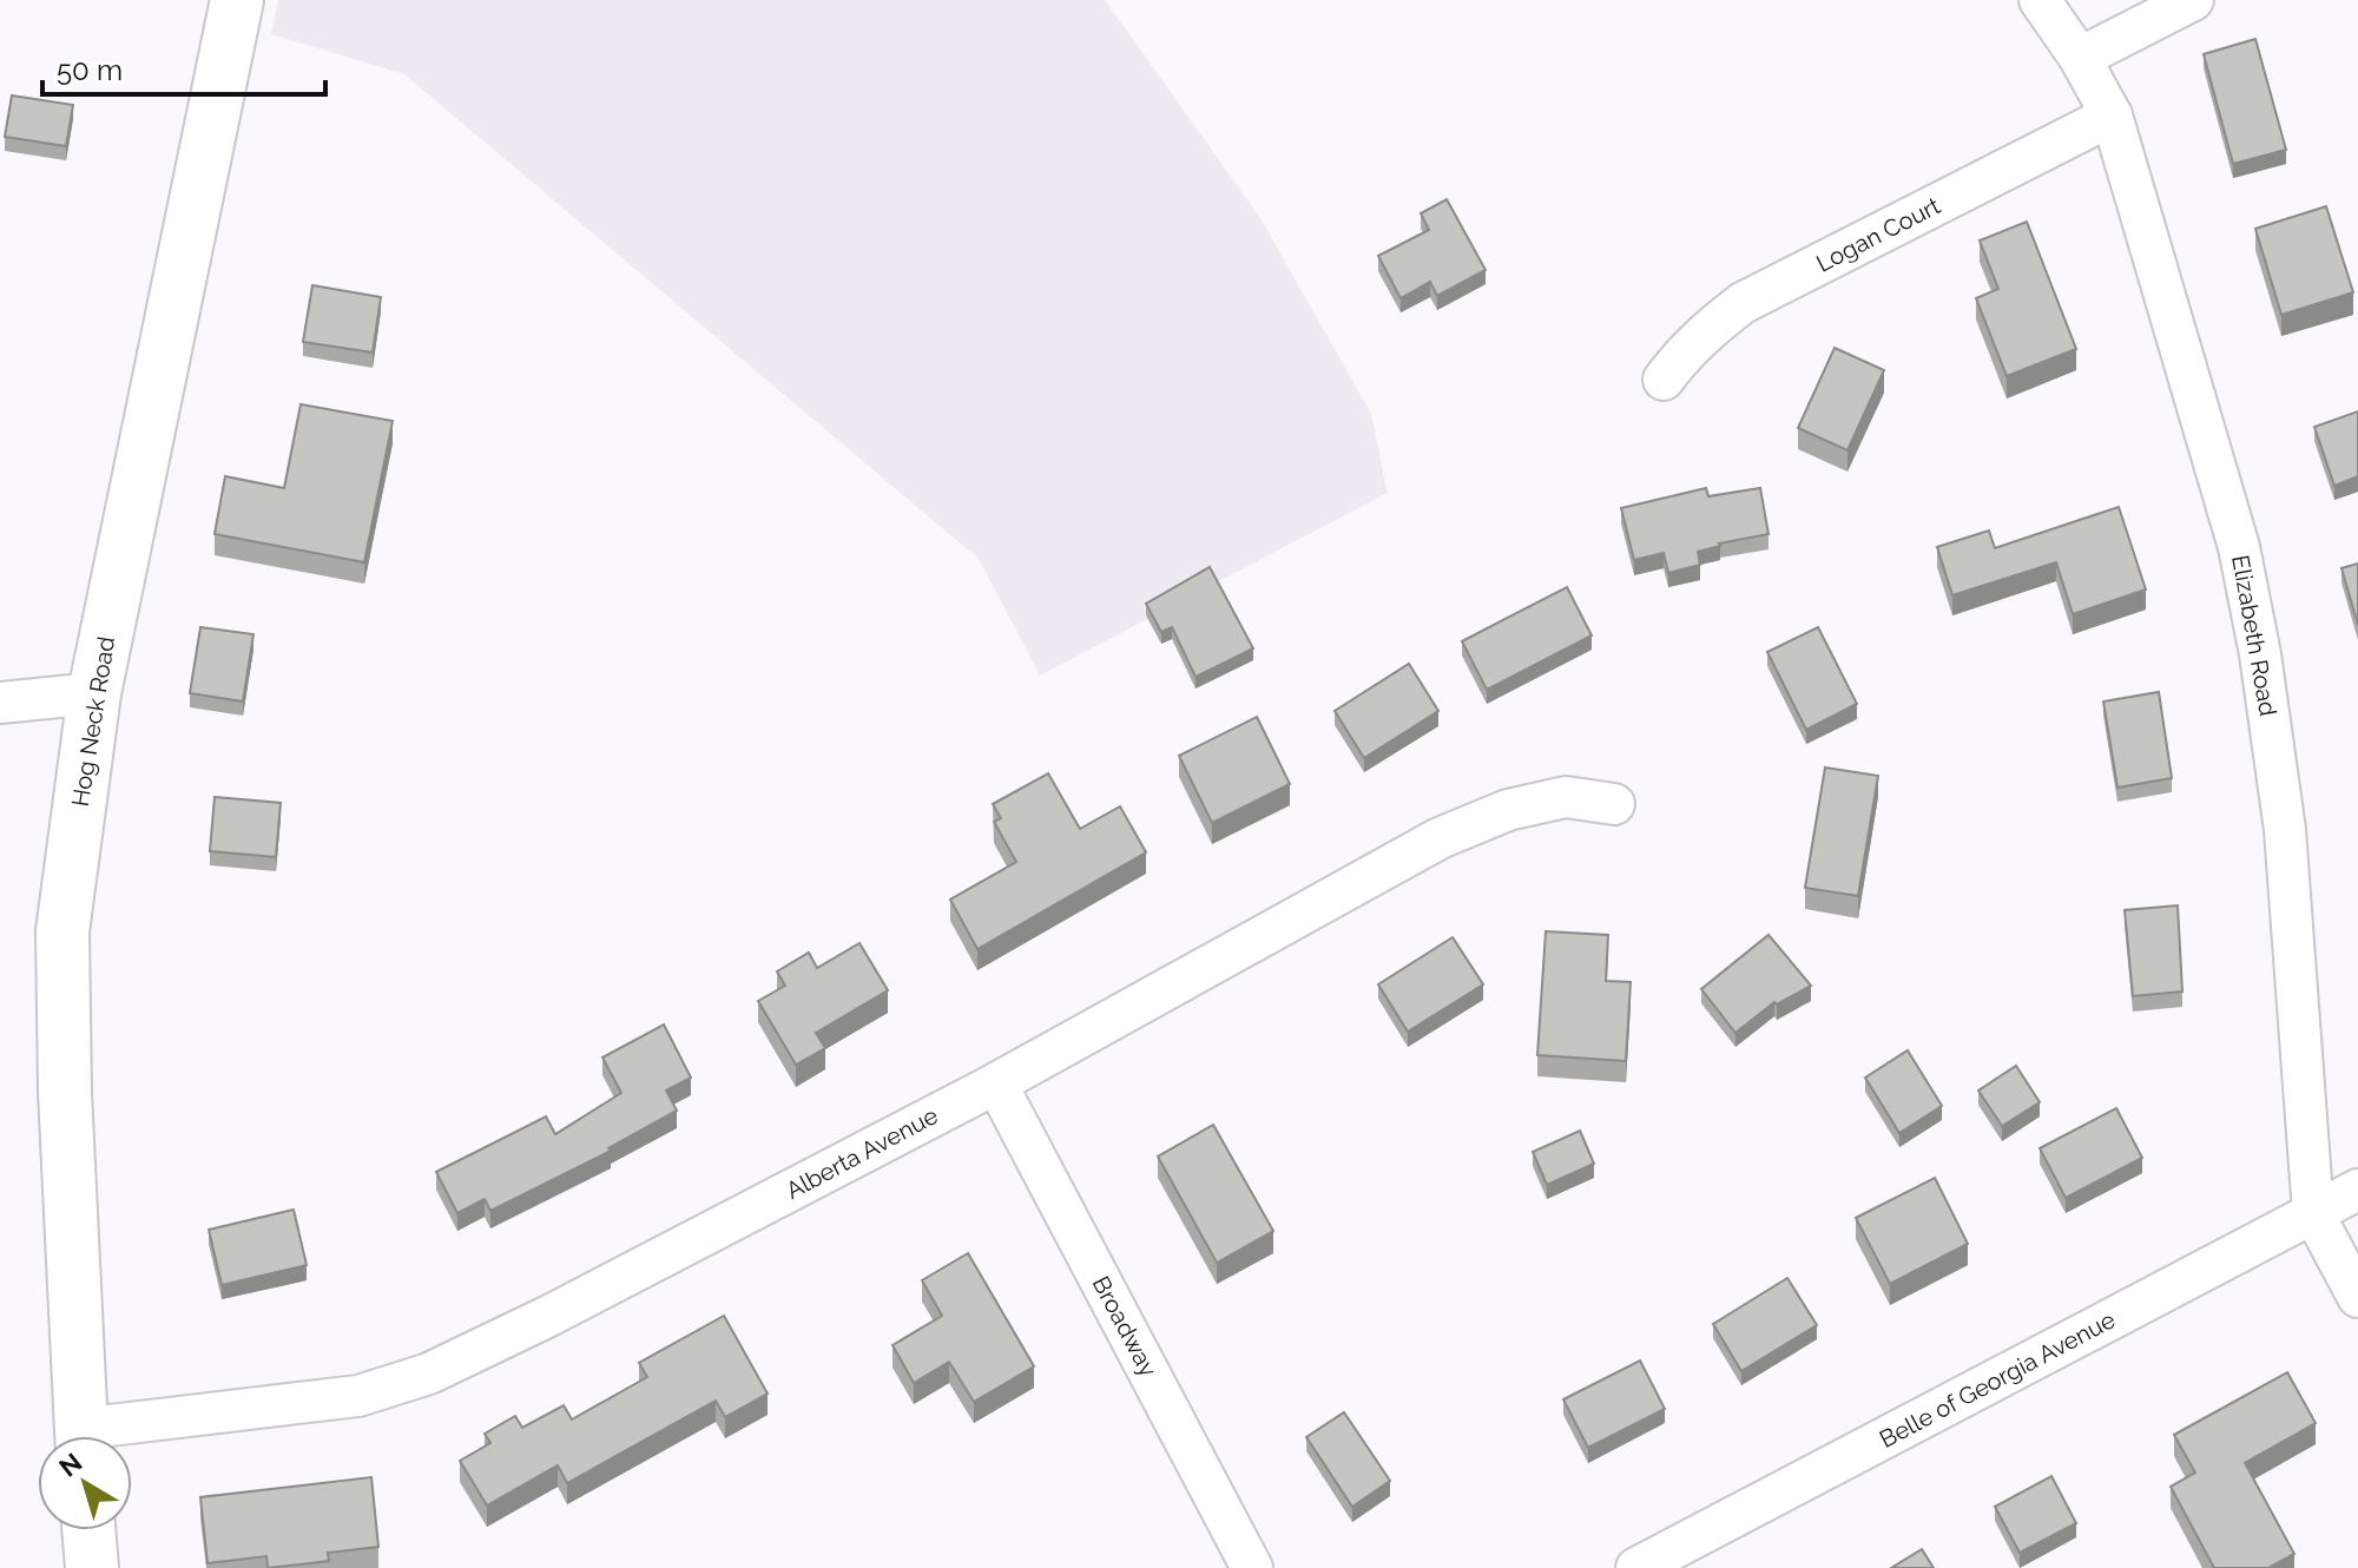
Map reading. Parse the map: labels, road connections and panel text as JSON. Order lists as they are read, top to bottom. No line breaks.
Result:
{"streets":{"main road":["Hog Neck Road"],"street":["Logan Court","Elizabeth Road","Alberta Avenue","Broadway","Belle of Georgia Avenue"]},"crossings":[["Logan Court","Elizabeth Road"],["Elizabeth Road","Belle of Georgia Avenue"],["Alberta Avenue","Broadway"]],"scale_bar":"50 m","north":"top left"}
